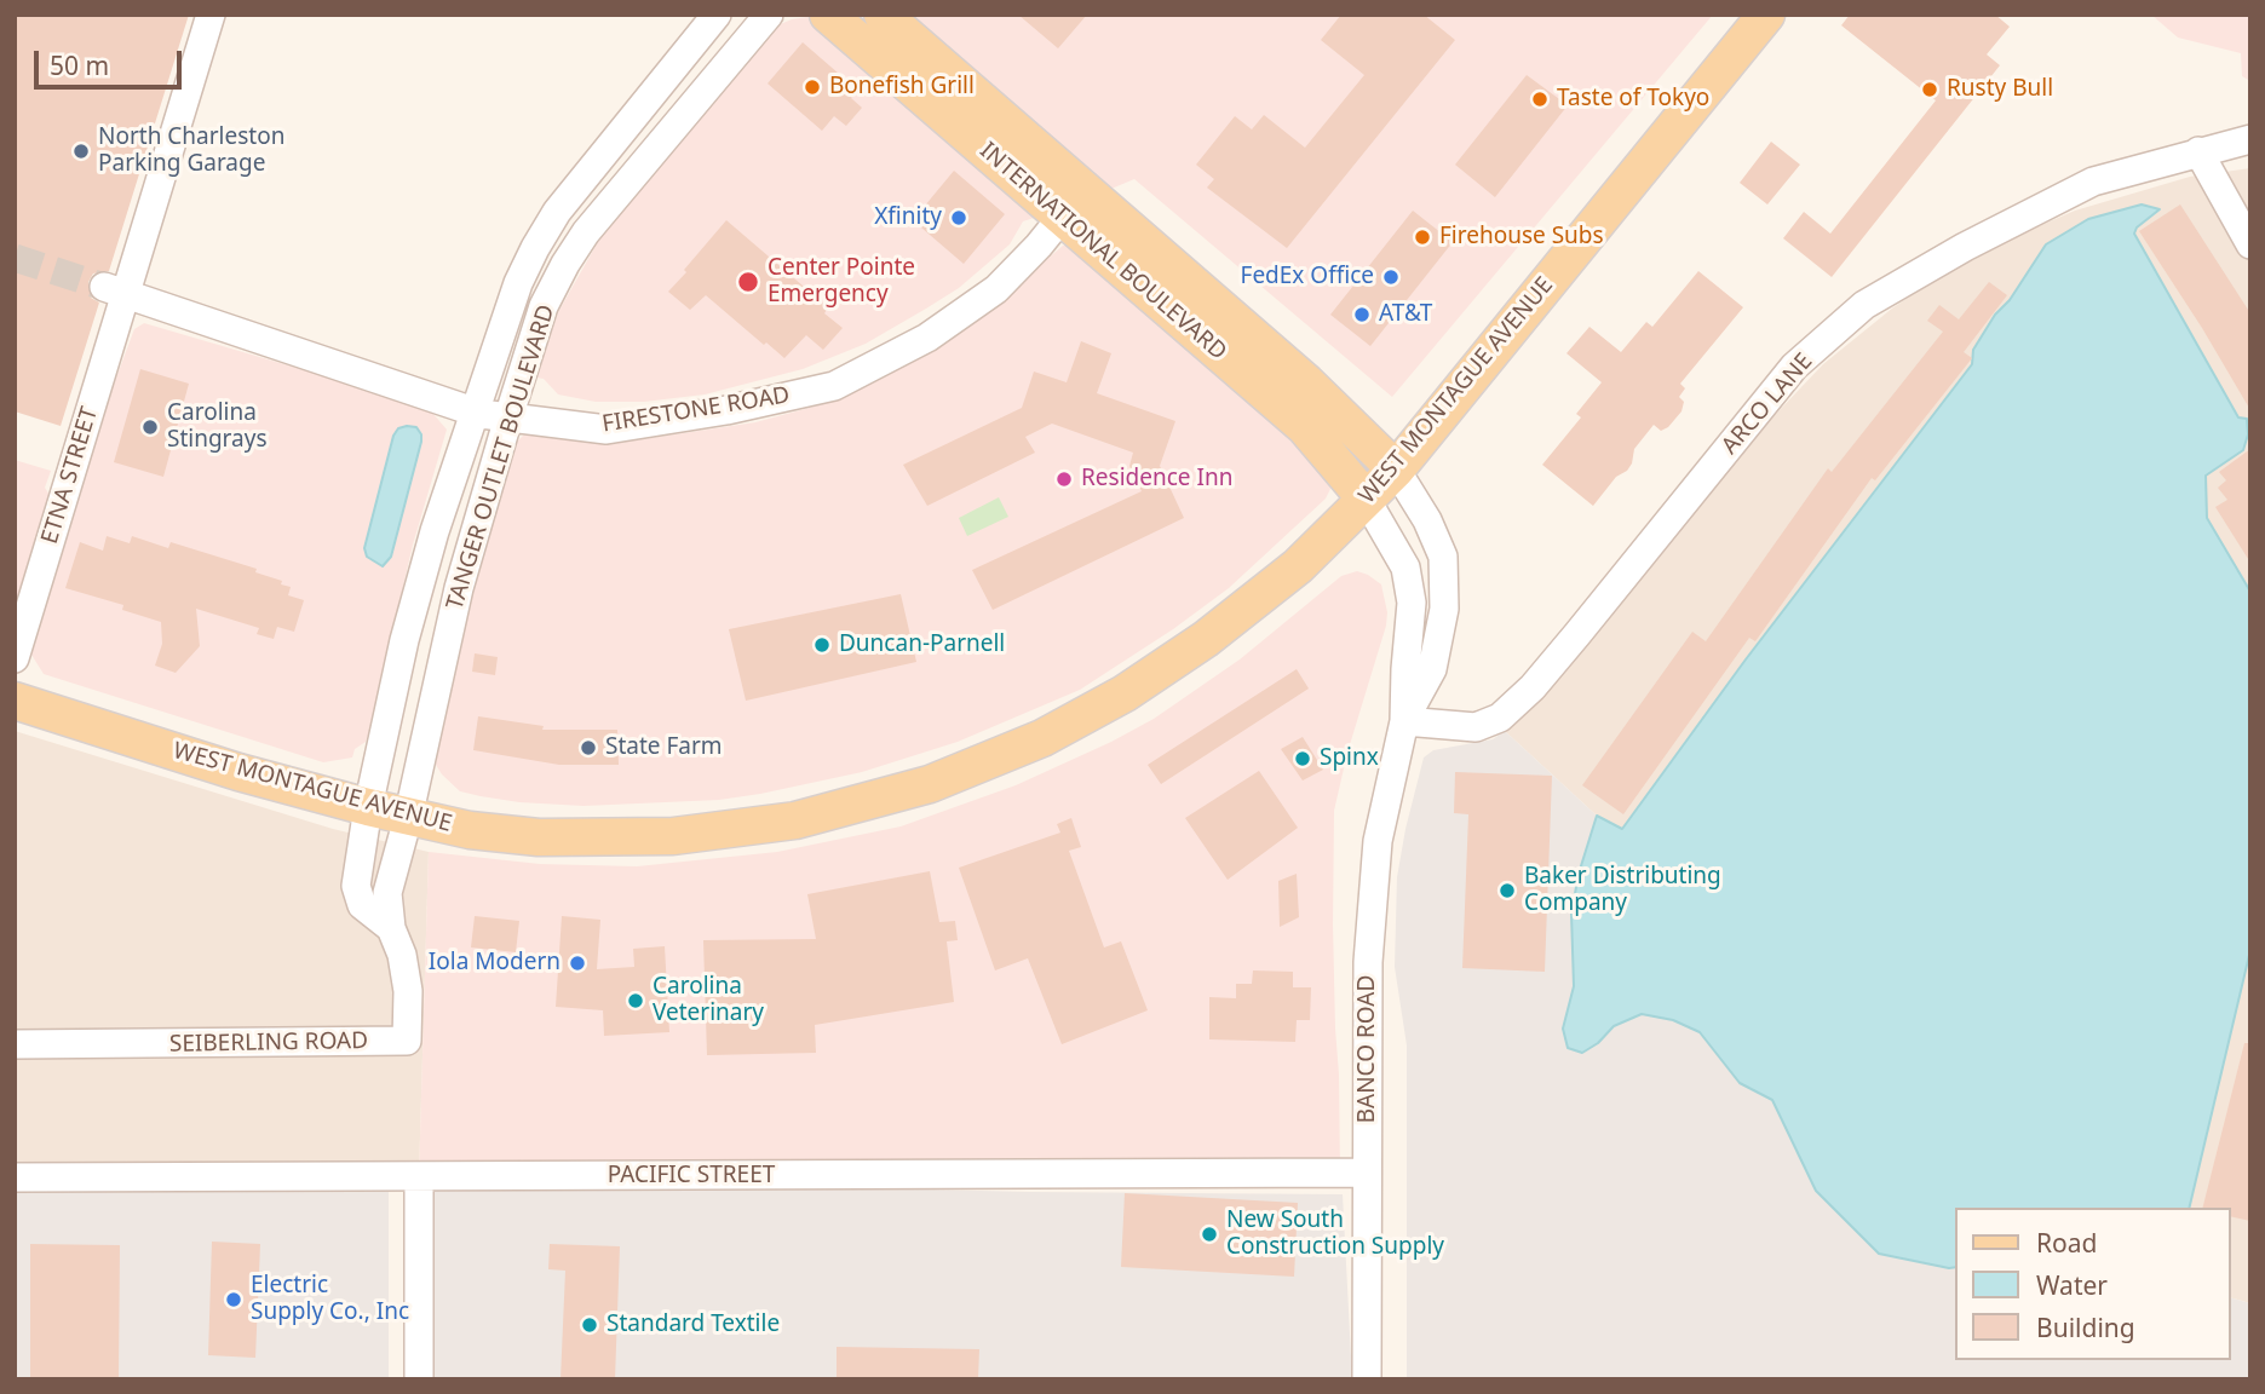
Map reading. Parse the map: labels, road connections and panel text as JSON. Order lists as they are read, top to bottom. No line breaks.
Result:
{"streets":{"main road":["INTERNATIONAL BOULEVARD","WEST MONTAGUE AVENUE"],"street":["ARCO LANE","FIRESTONE ROAD","TANGER OUTLET BOULEVARD","ETNA STREET","SEIBERLING ROAD","BANCO ROAD","PACIFIC STREET"]},"crossings":[["INTERNATIONAL BOULEVARD","WEST MONTAGUE AVENUE"],["INTERNATIONAL BOULEVARD","FIRESTONE ROAD"],["INTERNATIONAL BOULEVARD","BANCO ROAD"],["WEST MONTAGUE AVENUE","TANGER OUTLET BOULEVARD"],["WEST MONTAGUE AVENUE","SEIBERLING ROAD"],["WEST MONTAGUE AVENUE","BANCO ROAD"],["ARCO LANE","BANCO ROAD"],["FIRESTONE ROAD","TANGER OUTLET BOULEVARD"],["FIRESTONE ROAD","ETNA STREET"],["TANGER OUTLET BOULEVARD","SEIBERLING ROAD"],["BANCO ROAD","PACIFIC STREET"]],"places":["Bonefish Grill","Rusty Bull","Taste of Tokyo","North Charleston Parking Garage","Xfinity","Firehouse Subs","FedEx Office","Center Pointe Emergency","AT&T","Carolina Stingrays","Residence Inn","Duncan-Parnell","State Farm","Spinx","Baker Distributing Company","Iola Modern","Carolina Veterinary","New South Construction Supply","Electric Supply Co., Inc","Standard Textile"],"legend":["Road","Water","Building"],"scale_bar":"50 m"}
